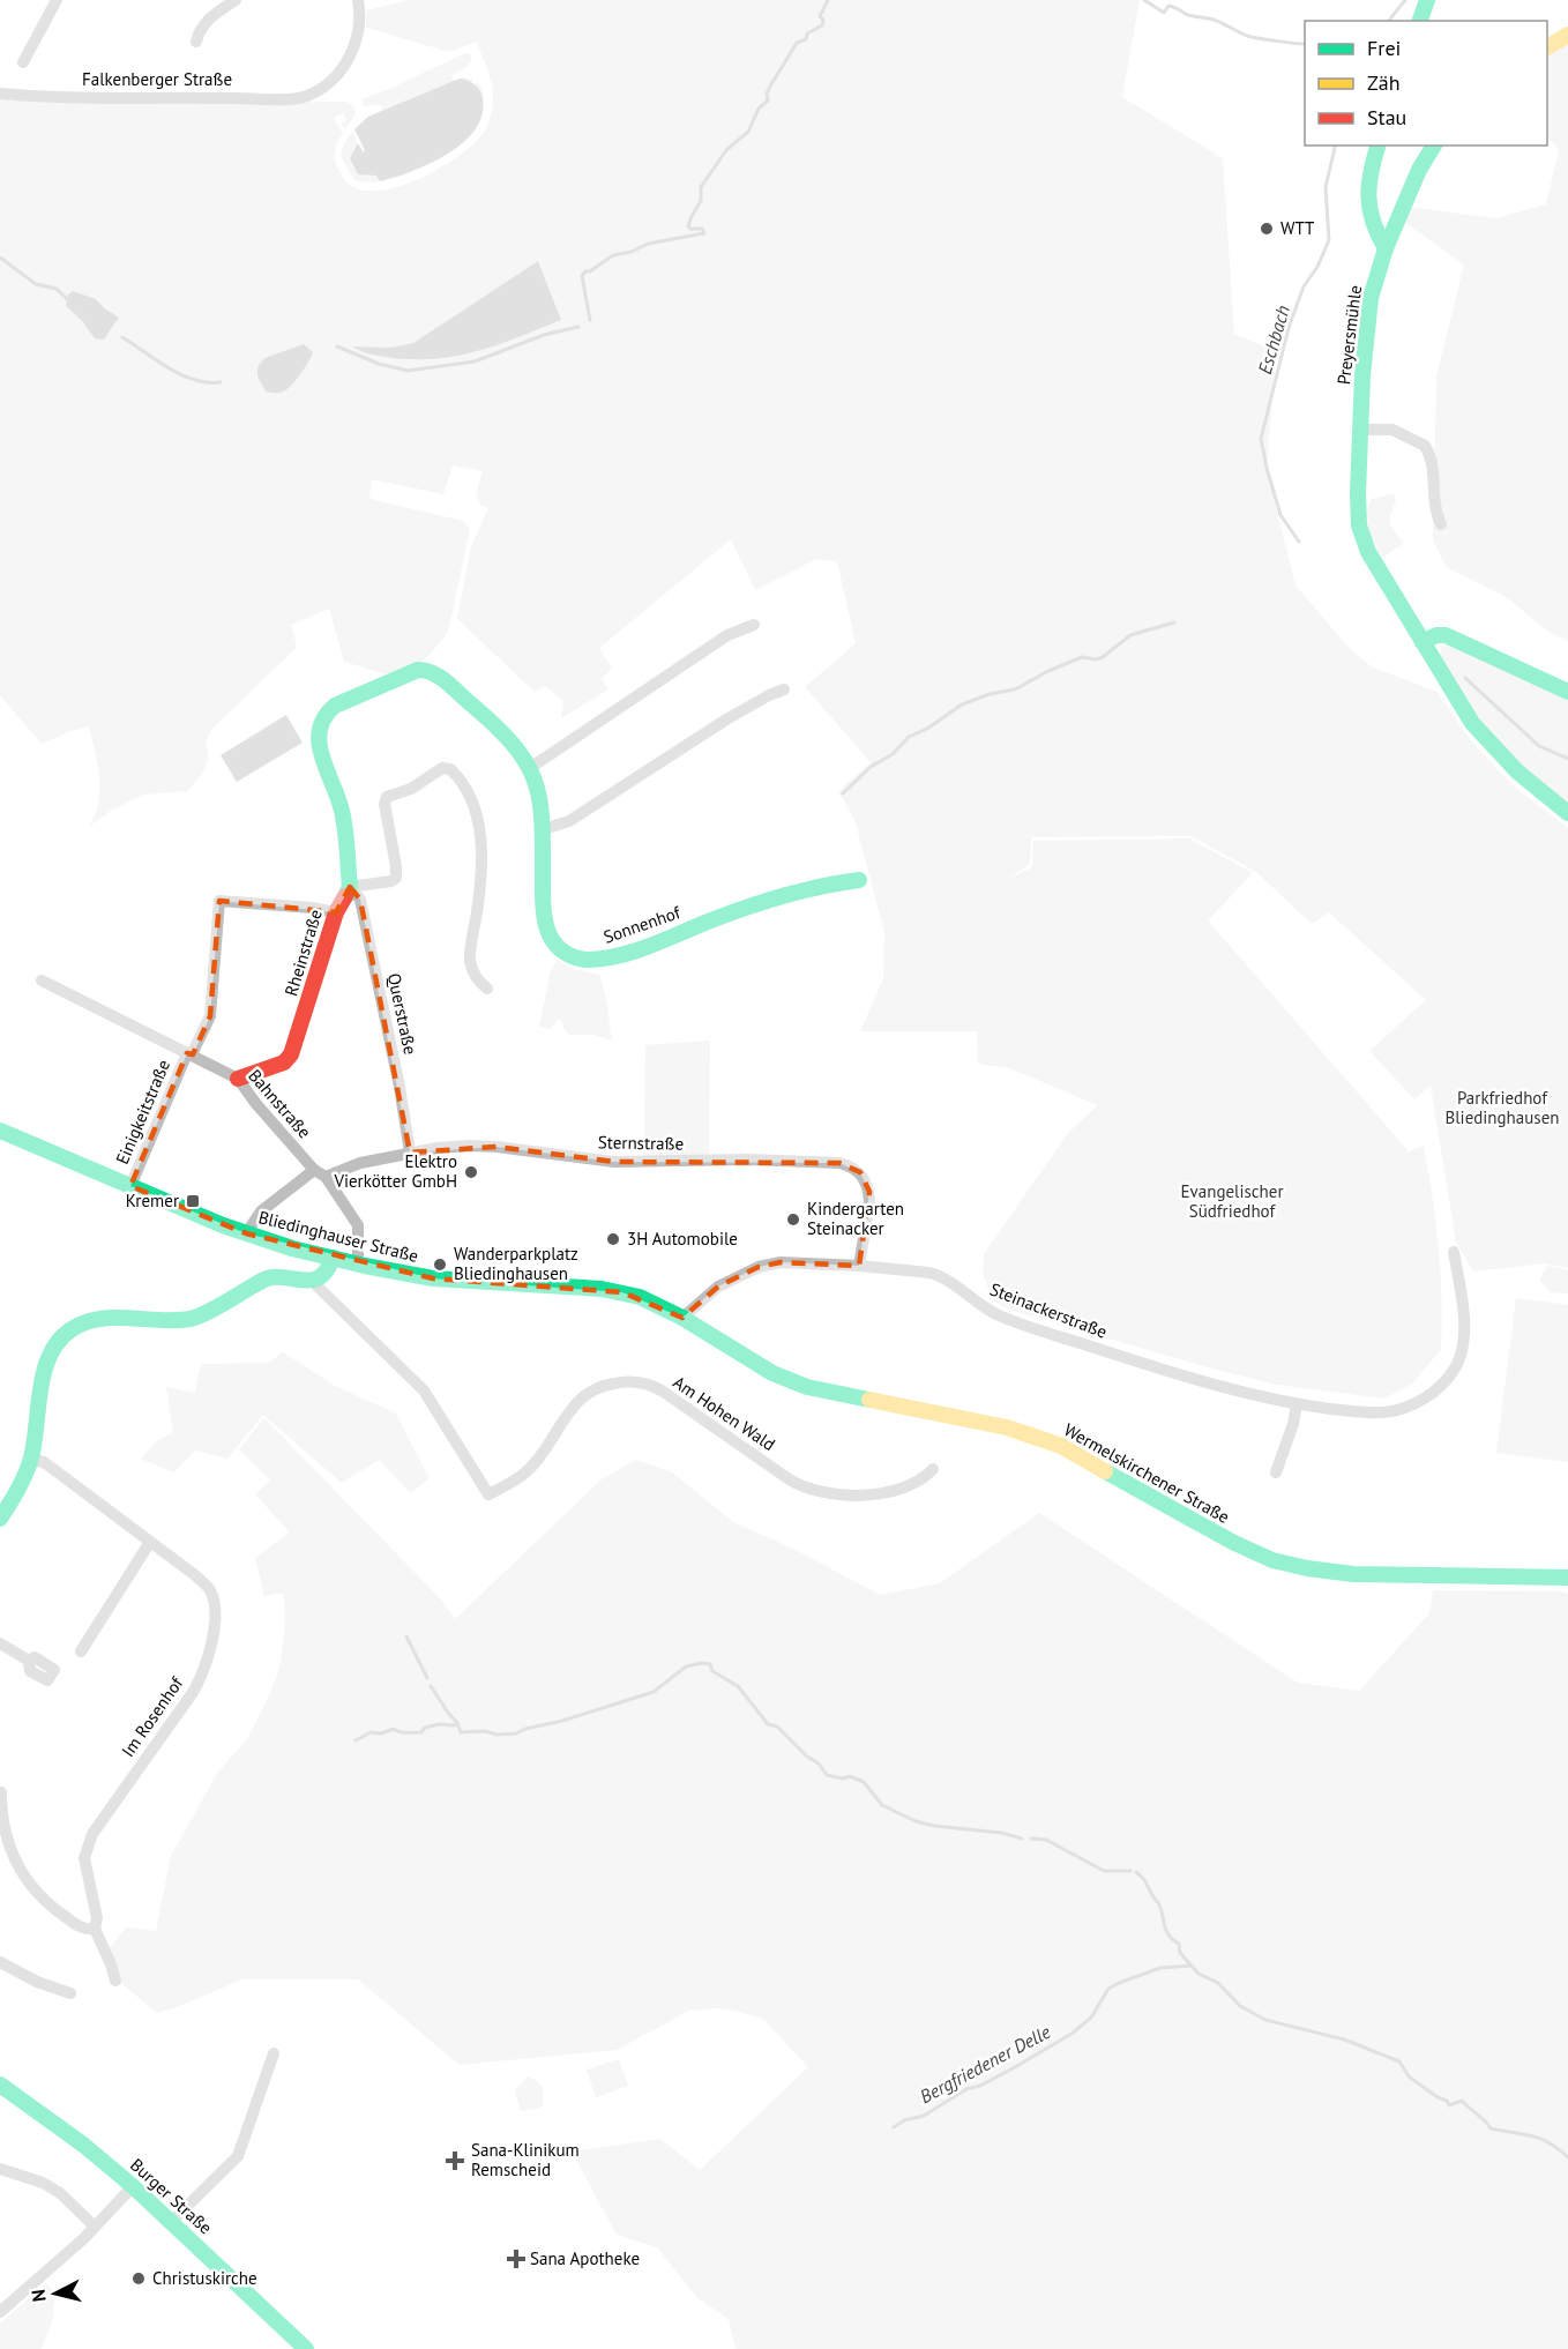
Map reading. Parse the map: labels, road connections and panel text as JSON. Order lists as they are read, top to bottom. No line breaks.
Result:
{"streets":{"main road":["Preyersmühle","Sonnenhof","Rheinstraße","Bliedinghauser Straße","Wermelskirchener Straße","Burger Straße"],"street":["Falkenberger Straße","Querstraße","Bahnstraße","Einigkeitstraße","Sternstraße","Steinackerstraße","Am Hohen Wald","Im Rosenhof"]},"crossings":[["Sonnenhof","Rheinstraße"],["Sonnenhof","Querstraße"],["Rheinstraße","Querstraße"],["Rheinstraße","Bahnstraße"],["Rheinstraße","Einigkeitstraße"],["Querstraße","Sternstraße"],["Bahnstraße","Einigkeitstraße"],["Bahnstraße","Sternstraße"],["Bahnstraße","Bliedinghauser Straße"],["Einigkeitstraße","Bliedinghauser Straße"],["Sternstraße","Bliedinghauser Straße"],["Sternstraße","Steinackerstraße"],["Bliedinghauser Straße","Steinackerstraße"],["Bliedinghauser Straße","Wermelskirchener Straße"],["Steinackerstraße","Wermelskirchener Straße"]],"water":["Eschbach","Bergfriedener Delle"],"parks":["Parkfriedhof Bliedinghausen","Evangelischer Südfriedhof"],"places":{"other":["WTT","Elektro Vierkötter GmbH","Kindergarten Steinacker","3H Automobile","Wanderparkplatz Bliedinghausen","Christuskirche"],"transit":["Kremer"],"health":["Sana-Klinikum Remscheid","Sana Apotheke"]},"legend":["Frei","Zäh","Stau"],"north":"left"}
